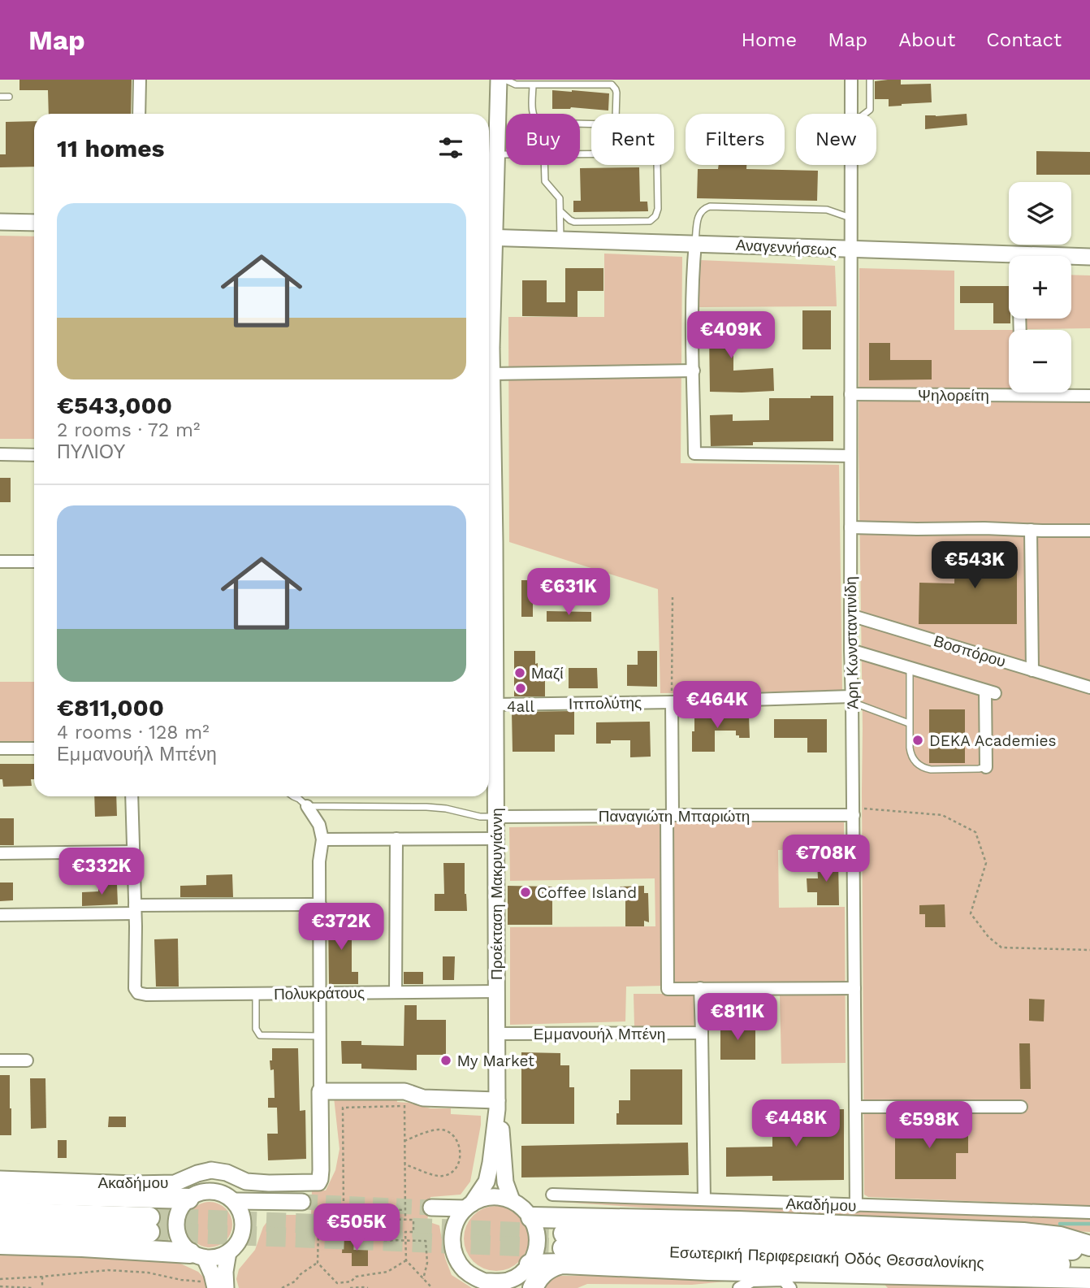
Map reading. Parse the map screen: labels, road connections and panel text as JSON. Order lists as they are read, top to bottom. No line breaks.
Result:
{"streets":{"highway":["Εσωτερική Περιφερειακή Οδός Θεσσαλονίκης"],"main road":["Αναγεννήσεως","Προέκταση Μακρυγιάννη","Ακαδήμου"],"street":["Ψηλορείτη","Άρη Κωνσταντινίδη","Βοσπόρου","Ιππολύτης","Παναγιώτη Μπαριώτη","Πολυκράτους","Εμμανουήλ Μπένη"]},"crossings":[["Αναγεννήσεως","Άρη Κωνσταντινίδη"],["Ψηλορείτη","Άρη Κωνσταντινίδη"],["Άρη Κωνσταντινίδη","Βοσπόρου"],["Άρη Κωνσταντινίδη","Ιππολύτης"],["Άρη Κωνσταντινίδη","Παναγιώτη Μπαριώτη"],["Άρη Κωνσταντινίδη","Ακαδήμου"],["Ιππολύτης","Προέκταση Μακρυγιάννη"],["Παναγιώτη Μπαριώτη","Προέκταση Μακρυγιάννη"],["Προέκταση Μακρυγιάννη","Πολυκράτους"],["Προέκταση Μακρυγιάννη","Εμμανουήλ Μπένη"]],"places":["Μαζί","4all","DEKA Academies","Coffee Island","Μy Μarket"],"page":{"header":"Map","nav":["Home","Map","About","Contact"],"chip":["Buy","Rent","Filters","New"],"heading":"11 homes","map_buttons":["+","−"],"list":[{"name":"€543,000","note":"2 rooms · 72 m² · ΠΥΛΙΟΥ"},{"name":"€811,000","note":"4 rooms · 128 m² · Εμμανουήλ Μπένη"}],"price":["€409K","€543K","€631K","€464K","€708K","€332K","€372K","€811K","€448K","€598K","€505K"]}}
